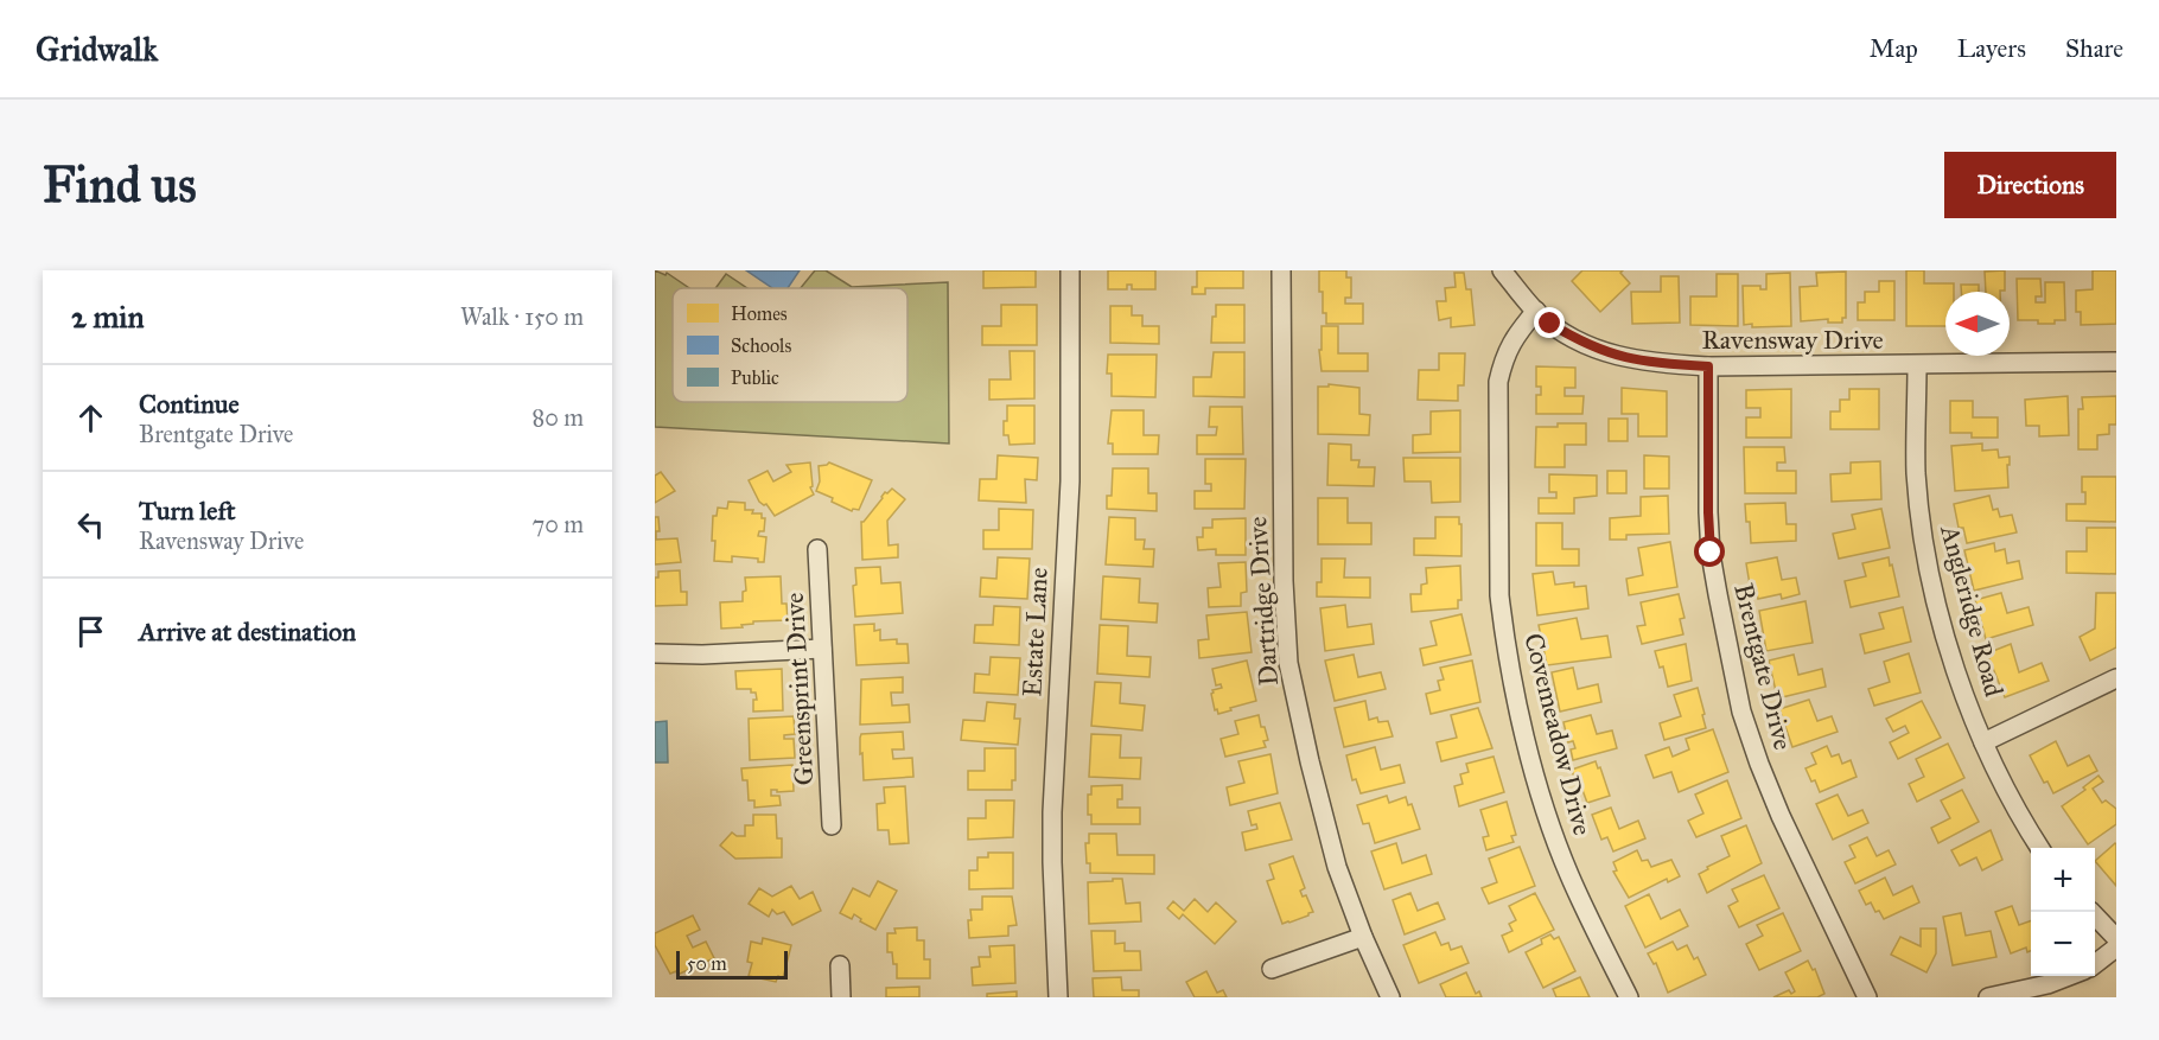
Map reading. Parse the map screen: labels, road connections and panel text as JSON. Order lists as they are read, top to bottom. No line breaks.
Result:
{"streets":{"street":["Ravensway Drive","Dartridge Drive","Angleridge Road","Estate Lane","Brentgate Drive","Greensprint Drive","Covemeadow Drive"]},"crossings":[["Ravensway Drive","Angleridge Road"],["Ravensway Drive","Brentgate Drive"],["Ravensway Drive","Covemeadow Drive"]],"legend":["Homes","Schools","Public"],"scale_bar":"50 m","north":"left","page":{"header":"Gridwalk","nav":["Map","Layers","Share"],"buttons":"Directions","title":"Find us","heading":["2 min","Walk · 150 m"],"list":[["Continue","Brentgate Drive","80 m"],["Turn left","Ravensway Drive","70 m"],"Arrive at destination"],"map_buttons":["+","−"],"scale":"50 m"}}
